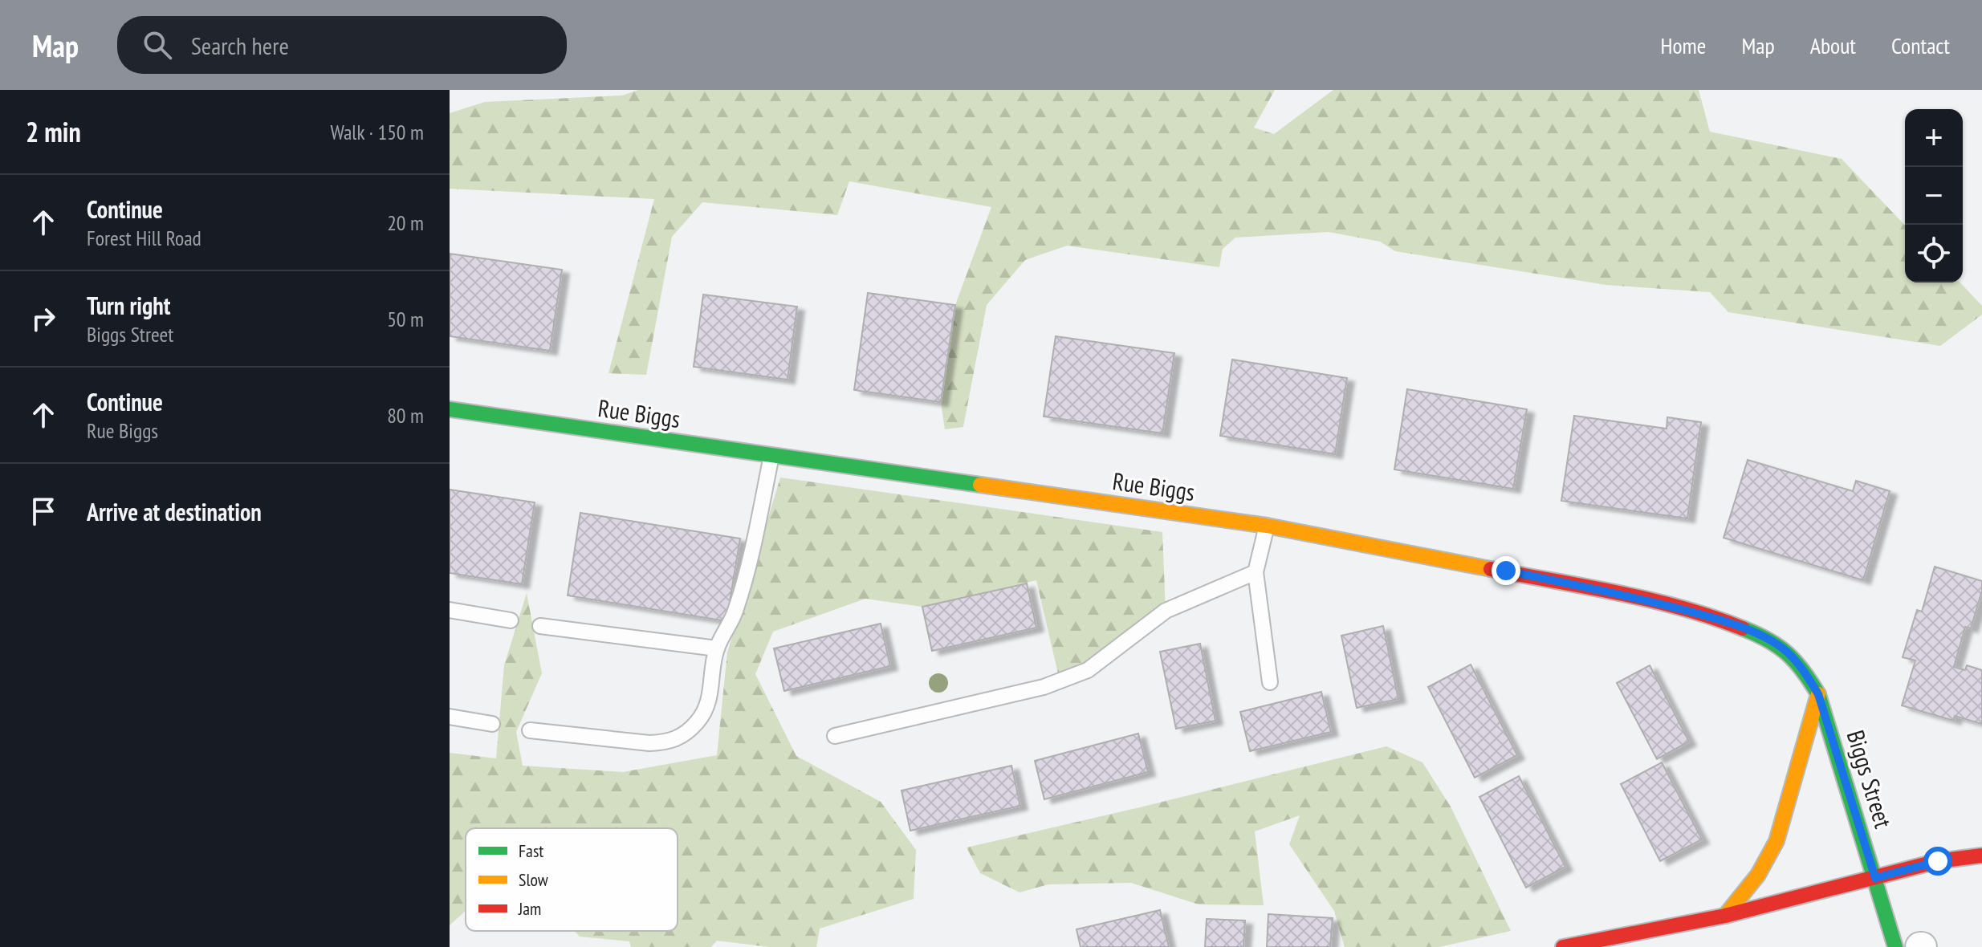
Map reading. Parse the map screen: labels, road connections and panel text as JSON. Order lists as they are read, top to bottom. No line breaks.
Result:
{"streets":{"street":["Rue Biggs","Biggs Street"]},"crossings":[["Rue Biggs","Biggs Street"]],"legend":["Fast","Slow","Jam"],"page":{"header":"Map","search":"Search here","nav":["Home","Map","About","Contact"],"heading":["2 min","Walk · 150 m"],"map_buttons":["+","−"],"list":[["Continue","Forest Hill Road","20 m"],["Turn right","Biggs Street","50 m"],["Continue","Rue Biggs","80 m"],"Arrive at destination"]}}
